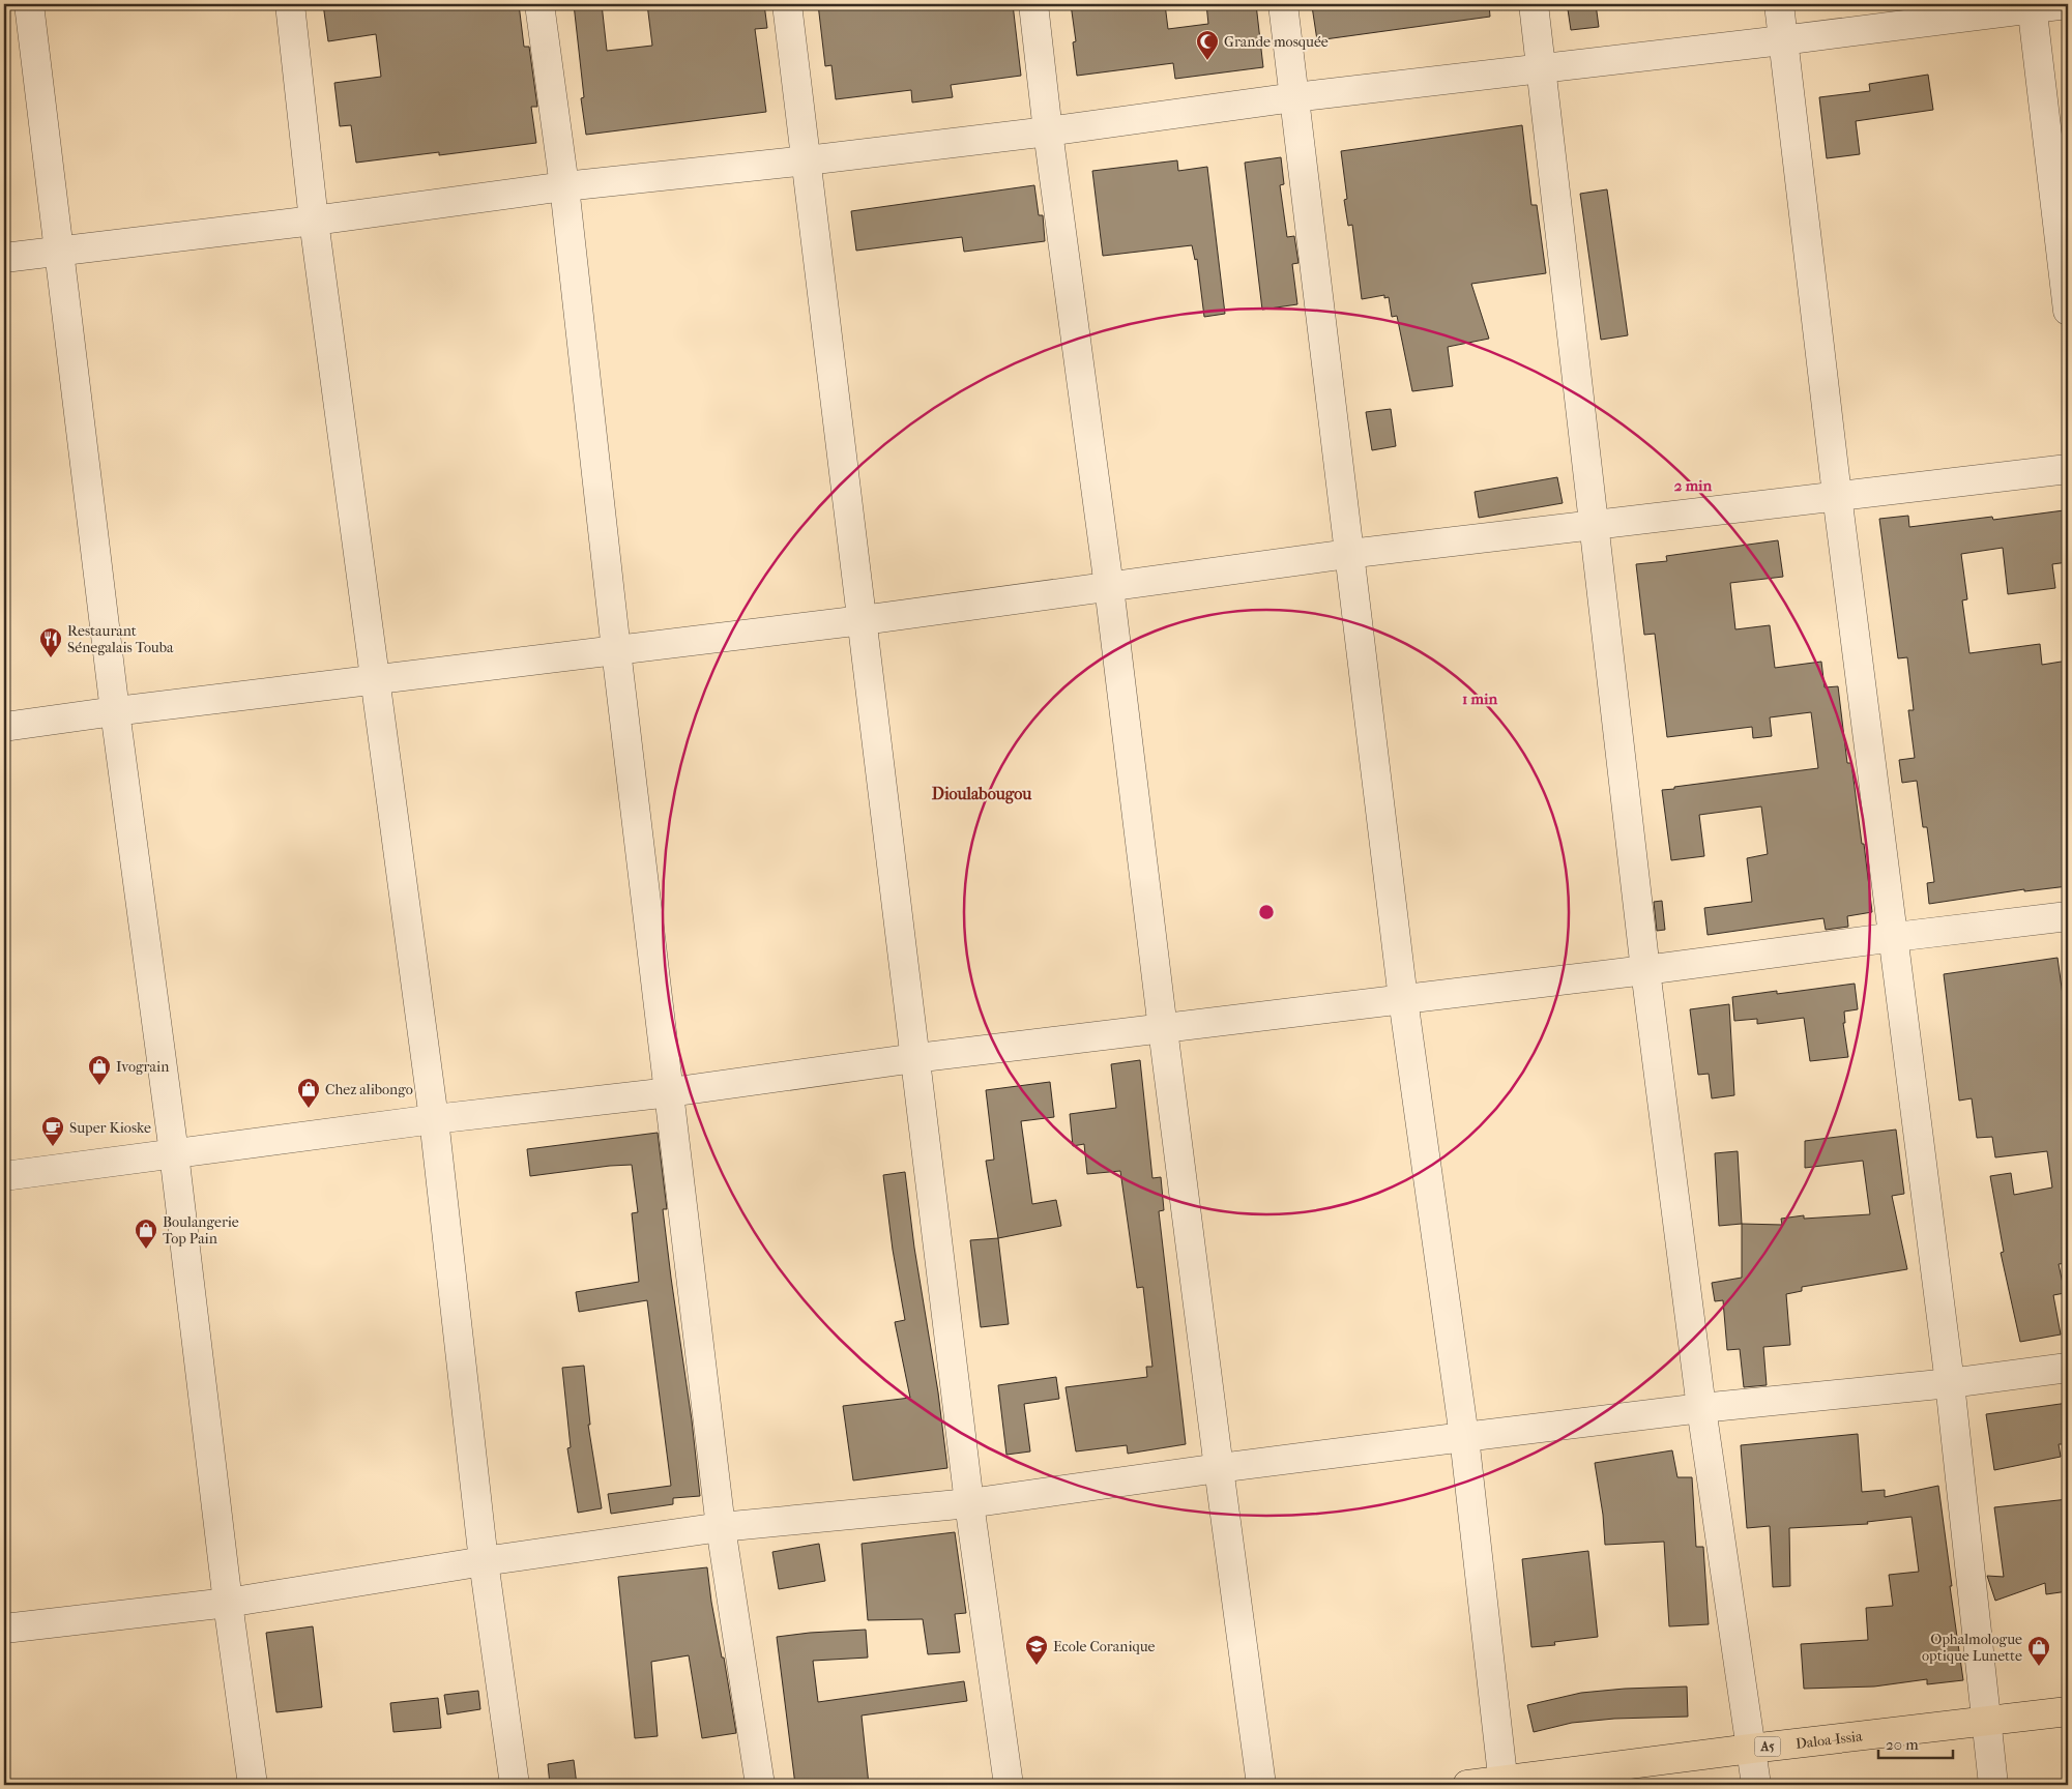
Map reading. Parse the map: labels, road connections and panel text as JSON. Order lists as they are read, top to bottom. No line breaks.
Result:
{"streets":{"main road":["Daloa-Issia","A5"]},"districts":["Dioulabougou"],"places":{"mosque":["Grande mosquée"],"restaurant":["Restaurant Sénegalais Touba"],"shop":["Ivograin","Chez alibongo","Boulangerie Top Pain","Ophalmologue optique Lunette"],"cafe":["Super Kioske"],"school or university":["Ecole Coranique"]},"scale_bar":"20 m","rings":["2 min","1 min"]}
